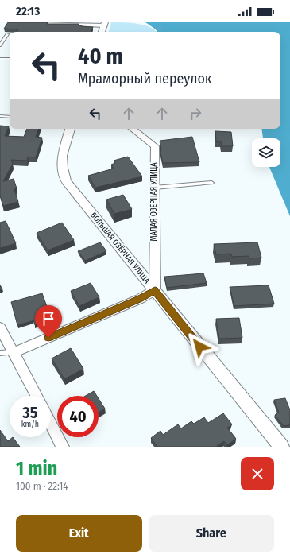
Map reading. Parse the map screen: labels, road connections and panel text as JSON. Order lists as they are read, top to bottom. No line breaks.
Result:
{"streets":{"street":["МАЛАЯ ОЗЁРНАЯ УЛИЦА","БОЛЬШАЯ ОЗЁРНАЯ УЛИЦА"]},"crossings":[["МАЛАЯ ОЗЁРНАЯ УЛИЦА","БОЛЬШАЯ ОЗЁРНАЯ УЛИЦА"]],"page":{"status":"22:13","turn":["40 m","Мраморный переулок"],"speed":"35 km/h","limit":"40","heading":["1 min","100 m · 22:14"],"buttons":["Exit","Share"]}}
